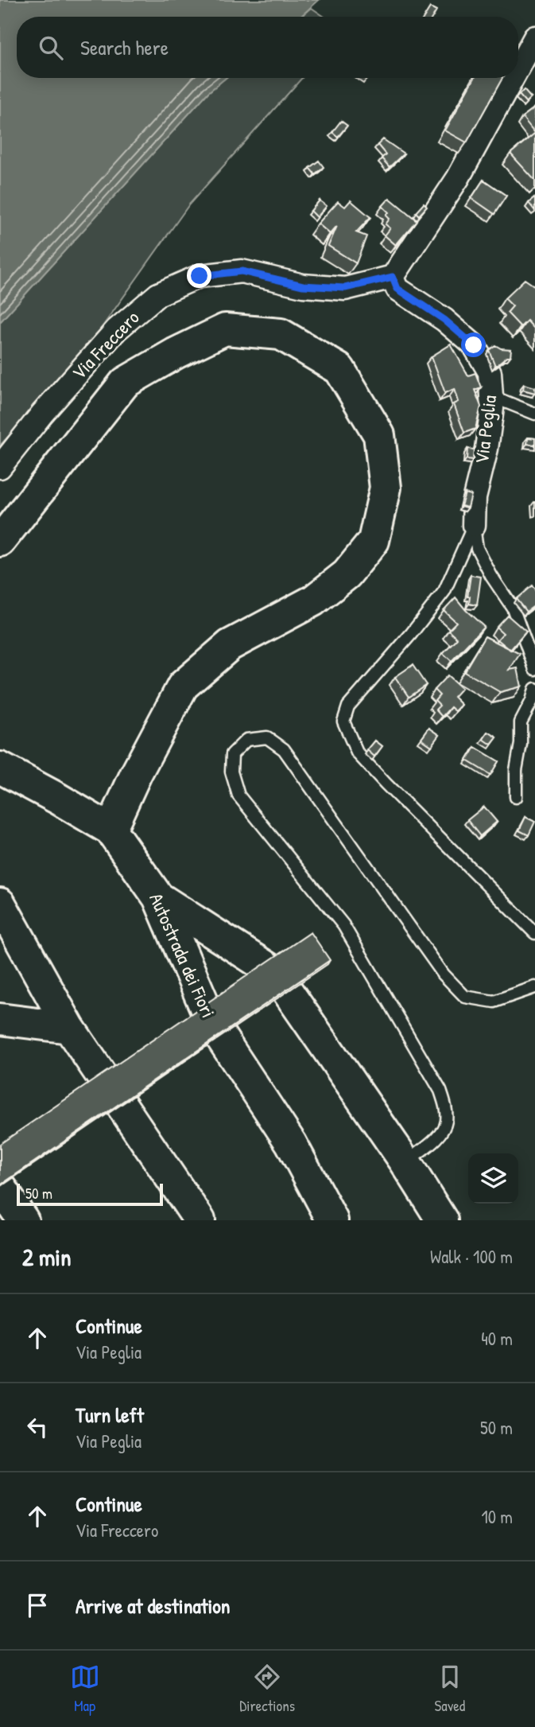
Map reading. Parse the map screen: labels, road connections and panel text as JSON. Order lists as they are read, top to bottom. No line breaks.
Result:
{"streets":{"highway":["Autostrada dei Fiori"],"street":["Via Freccero","Via Peglia"]},"crossings":[["Via Freccero","Via Peglia"]],"scale_bar":"50 m","page":{"search":"Search here","scale":"50 m","heading":["2 min","Walk · 100 m"],"list":[["Continue","Via Peglia","40 m"],["Turn left","Via Peglia","50 m"],["Continue","Via Freccero","10 m"],"Arrive at destination"],"nav":["Map","Directions","Saved"]}}
